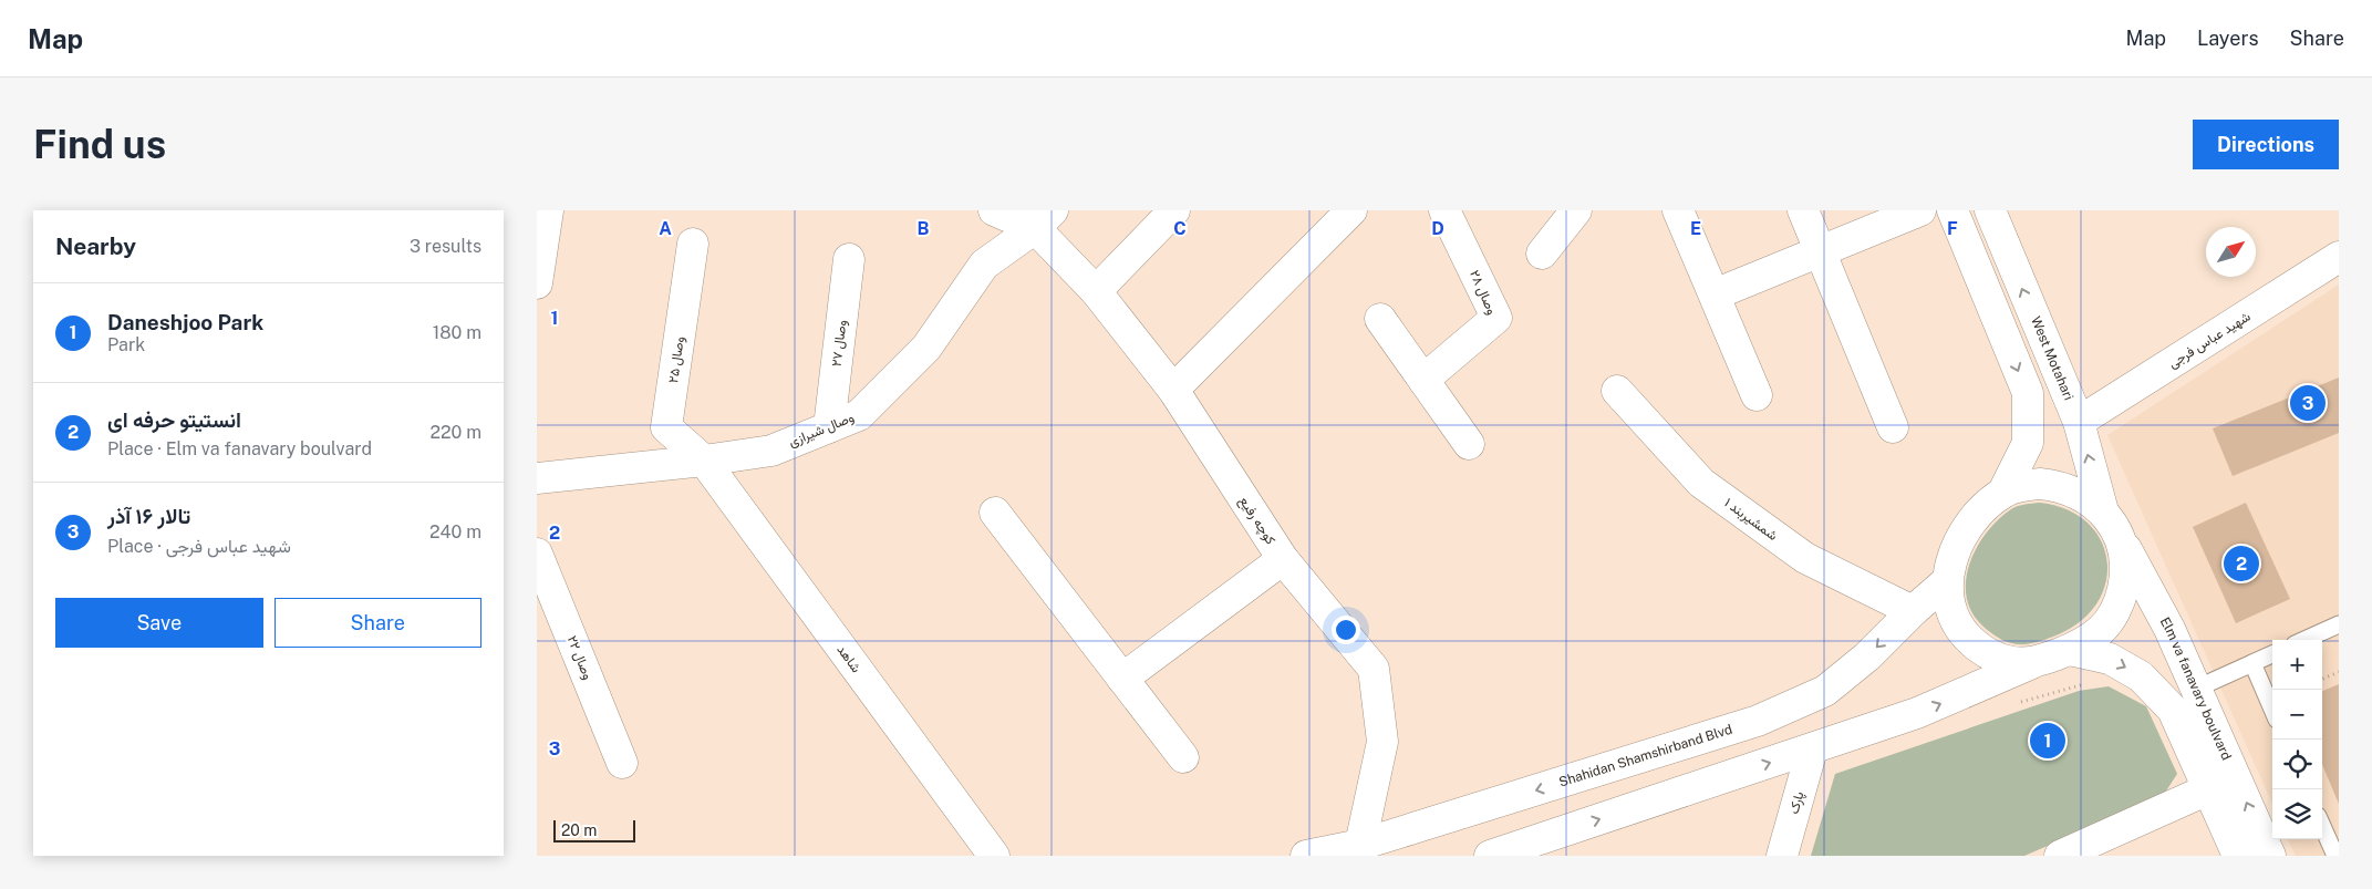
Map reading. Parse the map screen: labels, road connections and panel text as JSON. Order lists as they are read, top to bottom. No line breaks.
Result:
{"streets":{"street":["وصال ۲۸","شهید عباس فرجی","وصال ۲۷","West Motahari","وصال ۲۵","وصال شیرازی","شمشیربند ۱","کوچه رفیع","وصال ۲۲","شاهد","Elm va fanavary boulvard","Shahidan Shamshirband Blvd","پارک"]},"crossings":[["شهید عباس فرجی","West Motahari"],["وصال ۲۷","وصال شیرازی"],["West Motahari","Elm va fanavary boulvard"],["West Motahari","Shahidan Shamshirband Blvd"],["وصال ۲۵","وصال شیرازی"],["وصال ۲۵","شاهد"],["وصال شیرازی","کوچه رفیع"],["وصال شیرازی","شاهد"],["شمشیربند ۱","Shahidan Shamshirband Blvd"],["کوچه رفیع","Shahidan Shamshirband Blvd"],["Elm va fanavary boulvard","Shahidan Shamshirband Blvd"]],"scale_bar":"20 m","north":"top right","page":{"header":"Map","nav":["Map","Layers","Share"],"buttons":["Directions",["Save","Share"]],"title":"Find us","heading":["Nearby","3 results"],"list":[{"mark":"1","name":"Daneshjoo Park","note":"Park","value":"180 m"},{"mark":"2","name":"انستیتو حرفه ای","note":"Place · Elm va fanavary boulvard","value":"220 m"},{"mark":"3","name":"تالار ۱۶ آذر","note":"Place · شهید عباس فرجی","value":"240 m"}],"pins":["3","2","1"],"map_buttons":["+","−"],"scale":"20 m"},"grid":{"columns":["A","B","C","D","E","F"],"rows":["1","2","3"]}}
